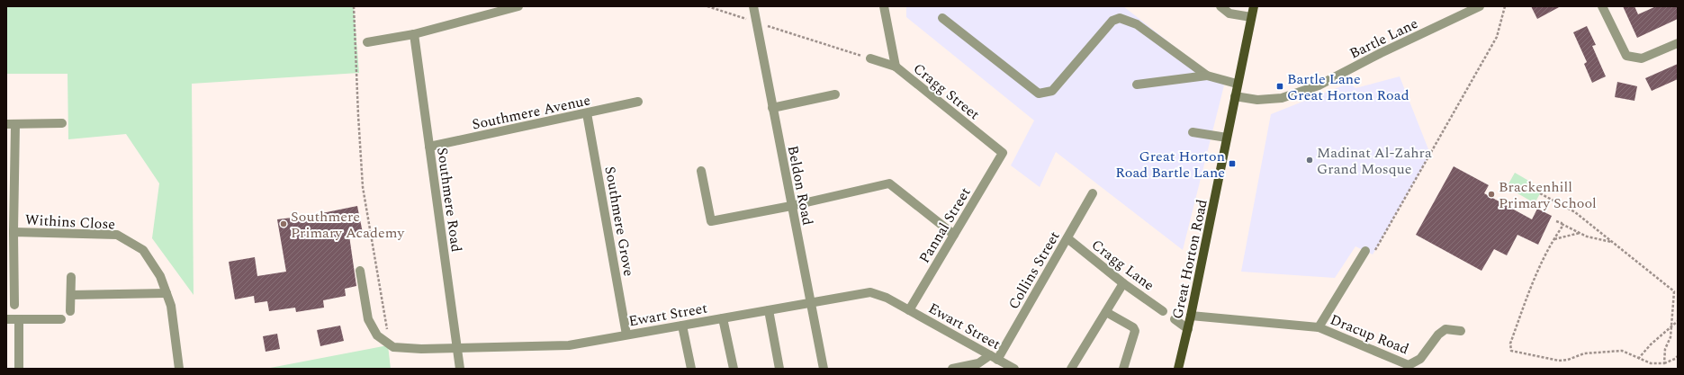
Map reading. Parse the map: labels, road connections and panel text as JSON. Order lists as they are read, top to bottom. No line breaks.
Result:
{"streets":{"main road":["Great Horton Road"],"street":["Bartle Lane","Cragg Street","Southmere Avenue","Beldon Road","Southmere Road","Withins Close","Southmere Grove","Pannal Street","Cragg Lane","Collins Street","Ewart Street","Dracup Road"]},"crossings":[["Bartle Lane","Great Horton Road"],["Cragg Street","Pannal Street"],["Southmere Avenue","Southmere Road"],["Southmere Avenue","Southmere Grove"],["Beldon Road","Ewart Street"],["Southmere Road","Ewart Street"],["Southmere Grove","Ewart Street"],["Pannal Street","Ewart Street"],["Great Horton Road","Dracup Road"],["Cragg Lane","Collins Street"],["Collins Street","Ewart Street"]],"places":{"transit":["Bartle Lane Great Horton Road","Great Horton Road Bartle Lane"],"other":["Madinat Al-Zahra Grand Mosque","Brackenhill Primary School","Southmere Primary Academy"]}}
